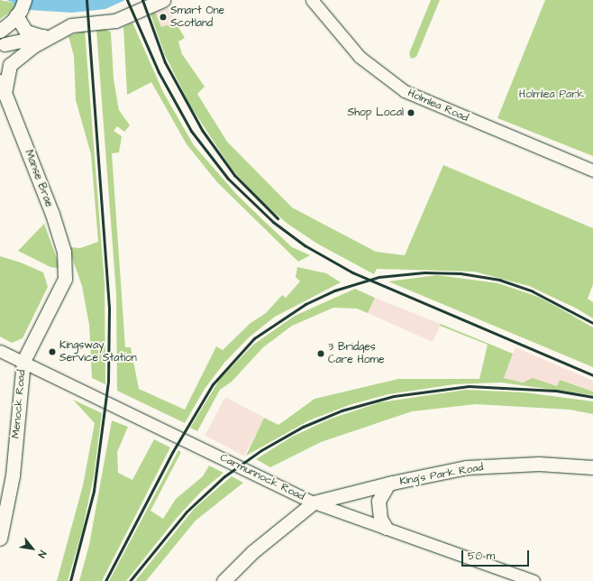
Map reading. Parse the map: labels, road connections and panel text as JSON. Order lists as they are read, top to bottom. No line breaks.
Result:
{"streets":{"main road":["Manse Brae","Menock Road","King's Park Road"],"street":["Holmlea Road","Carmunnock Road"]},"crossings":[["Manse Brae","Menock Road"],["Menock Road","Carmunnock Road"],["King's Park Road","Carmunnock Road"]],"parks":["Holmlea Park"],"places":["Smart One Scotland","Shop Local","Kingsway Service Station","3 Bridges Care Home"],"scale_bar":"50 m","north":"bottom right"}
